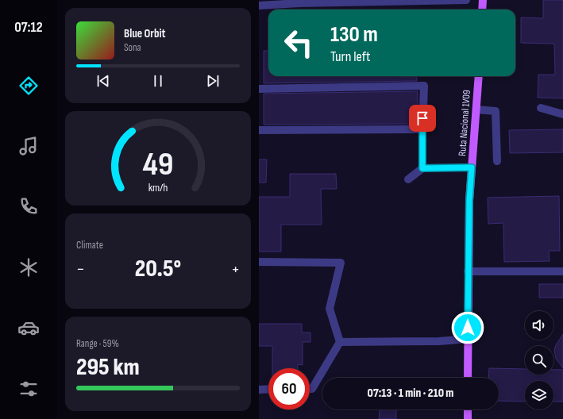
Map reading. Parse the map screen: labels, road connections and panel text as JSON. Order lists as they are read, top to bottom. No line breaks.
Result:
{"streets":{"main road":["Ruta Nacional 1V09"]},"page":{"tabs":"07:12","turn":["130 m","Turn left"],"song":["Blue Orbit","Sona"],"tile":["Climate",["Range · 59%","295 km"]],"heat":["−","20.5°","+"],"limit":"60","trip":"07:13 · 1 min · 210 m","gauge":["49","km/h"]}}
